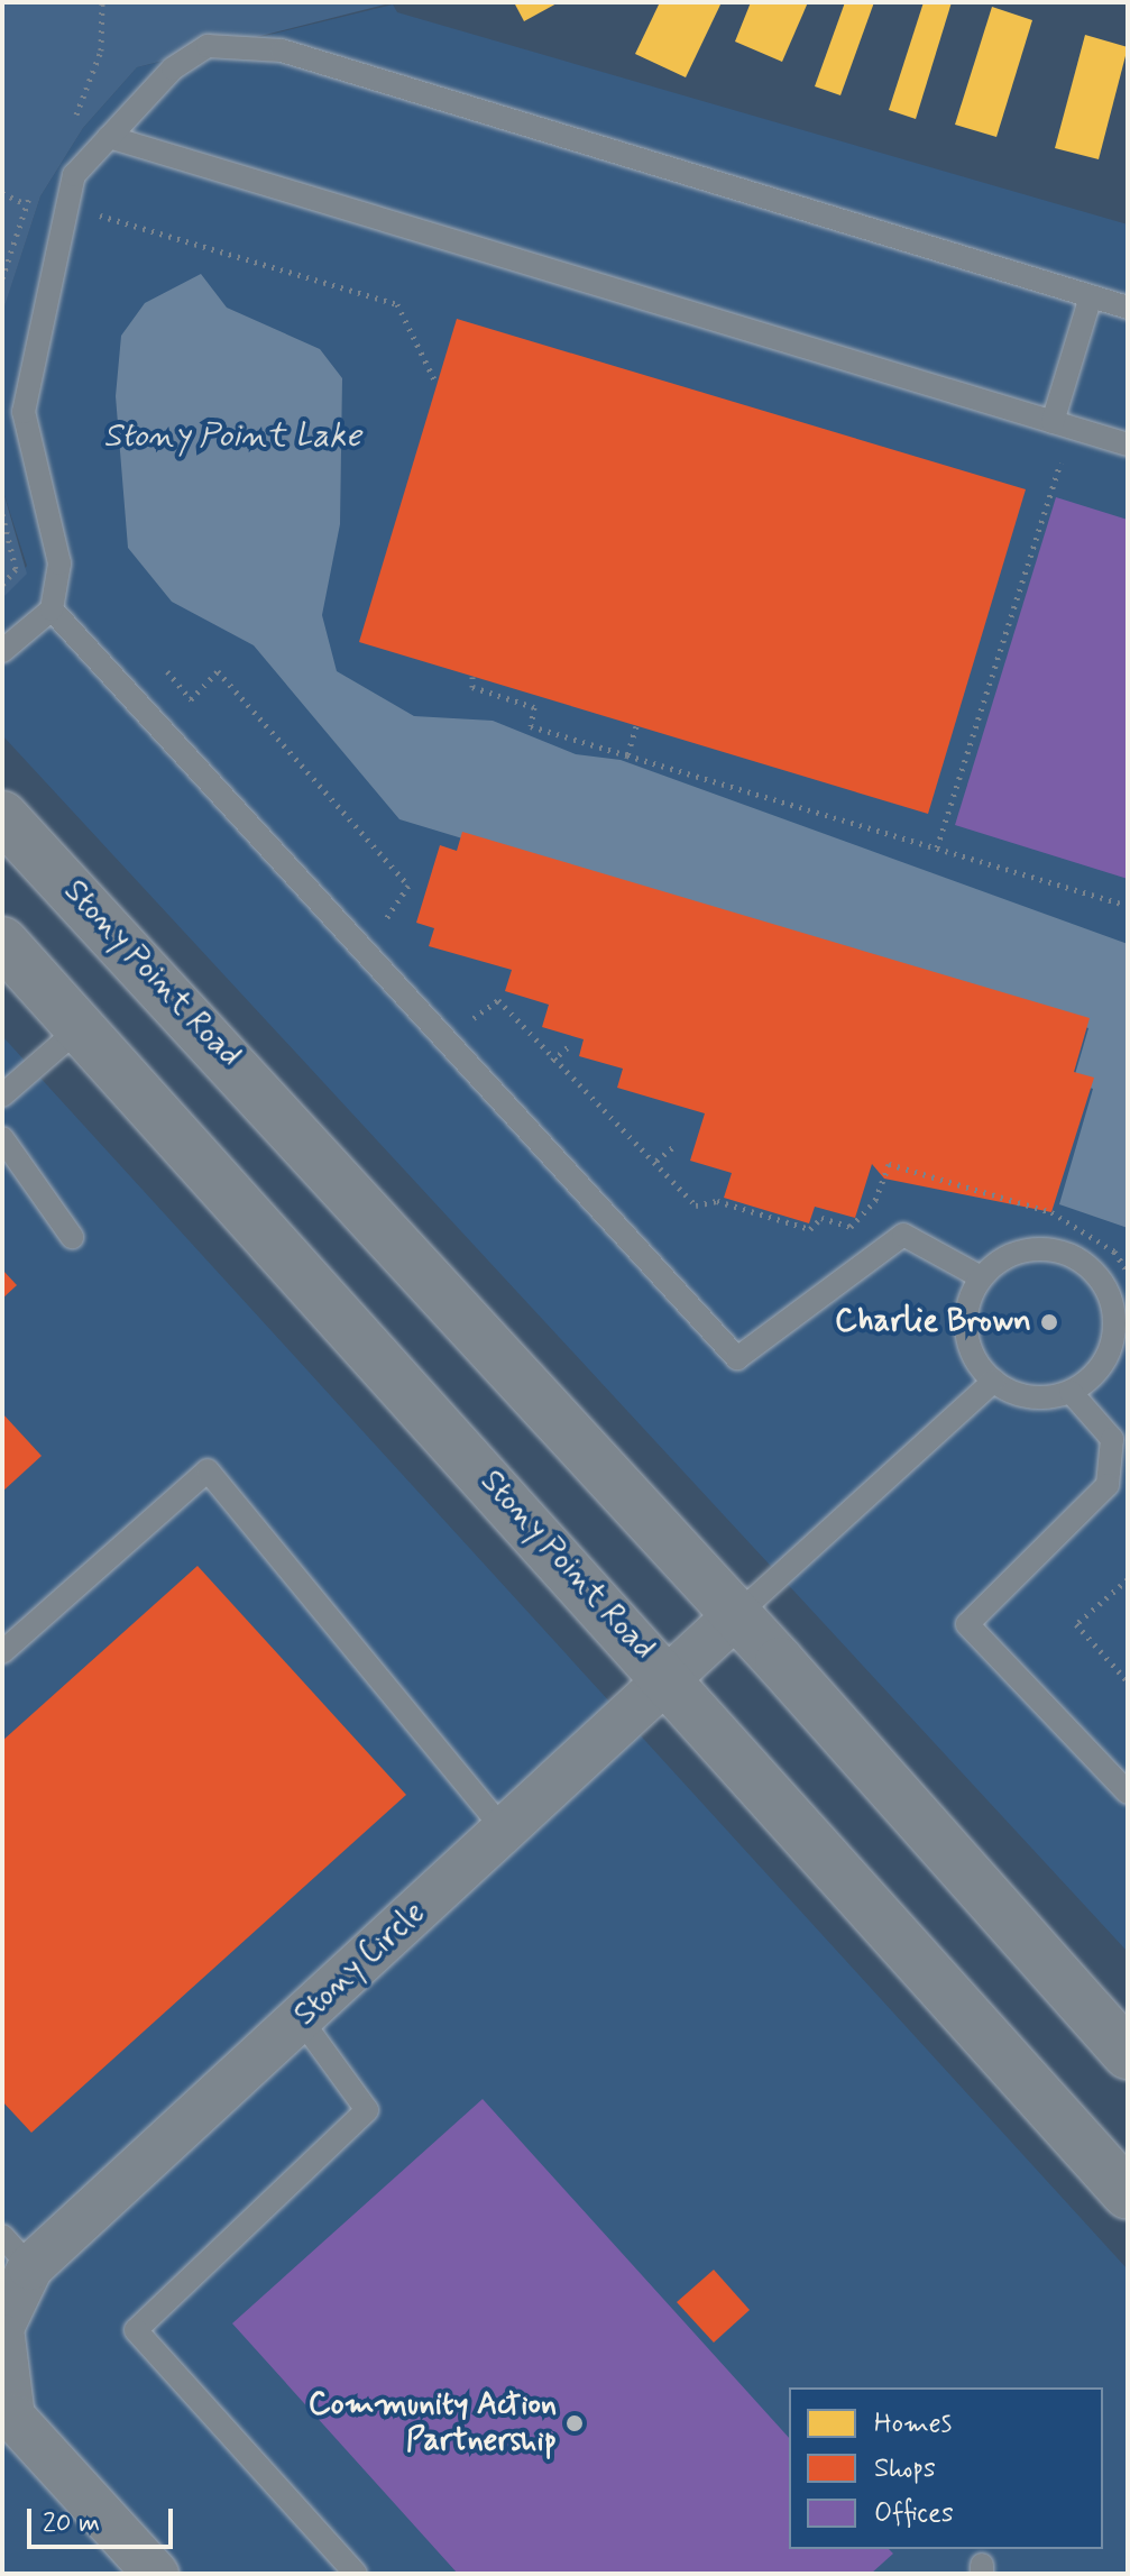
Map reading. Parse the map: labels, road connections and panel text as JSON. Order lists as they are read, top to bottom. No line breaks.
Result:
{"streets":{"main road":["Stony Point Road"],"street":["Stony Circle"]},"crossings":[["Stony Point Road","Stony Circle"]],"water":["Stony Point Lake"],"places":["Charlie Brown","Community Action Partnership"],"legend":["Homes","Shops","Offices"],"scale_bar":"20 m"}
